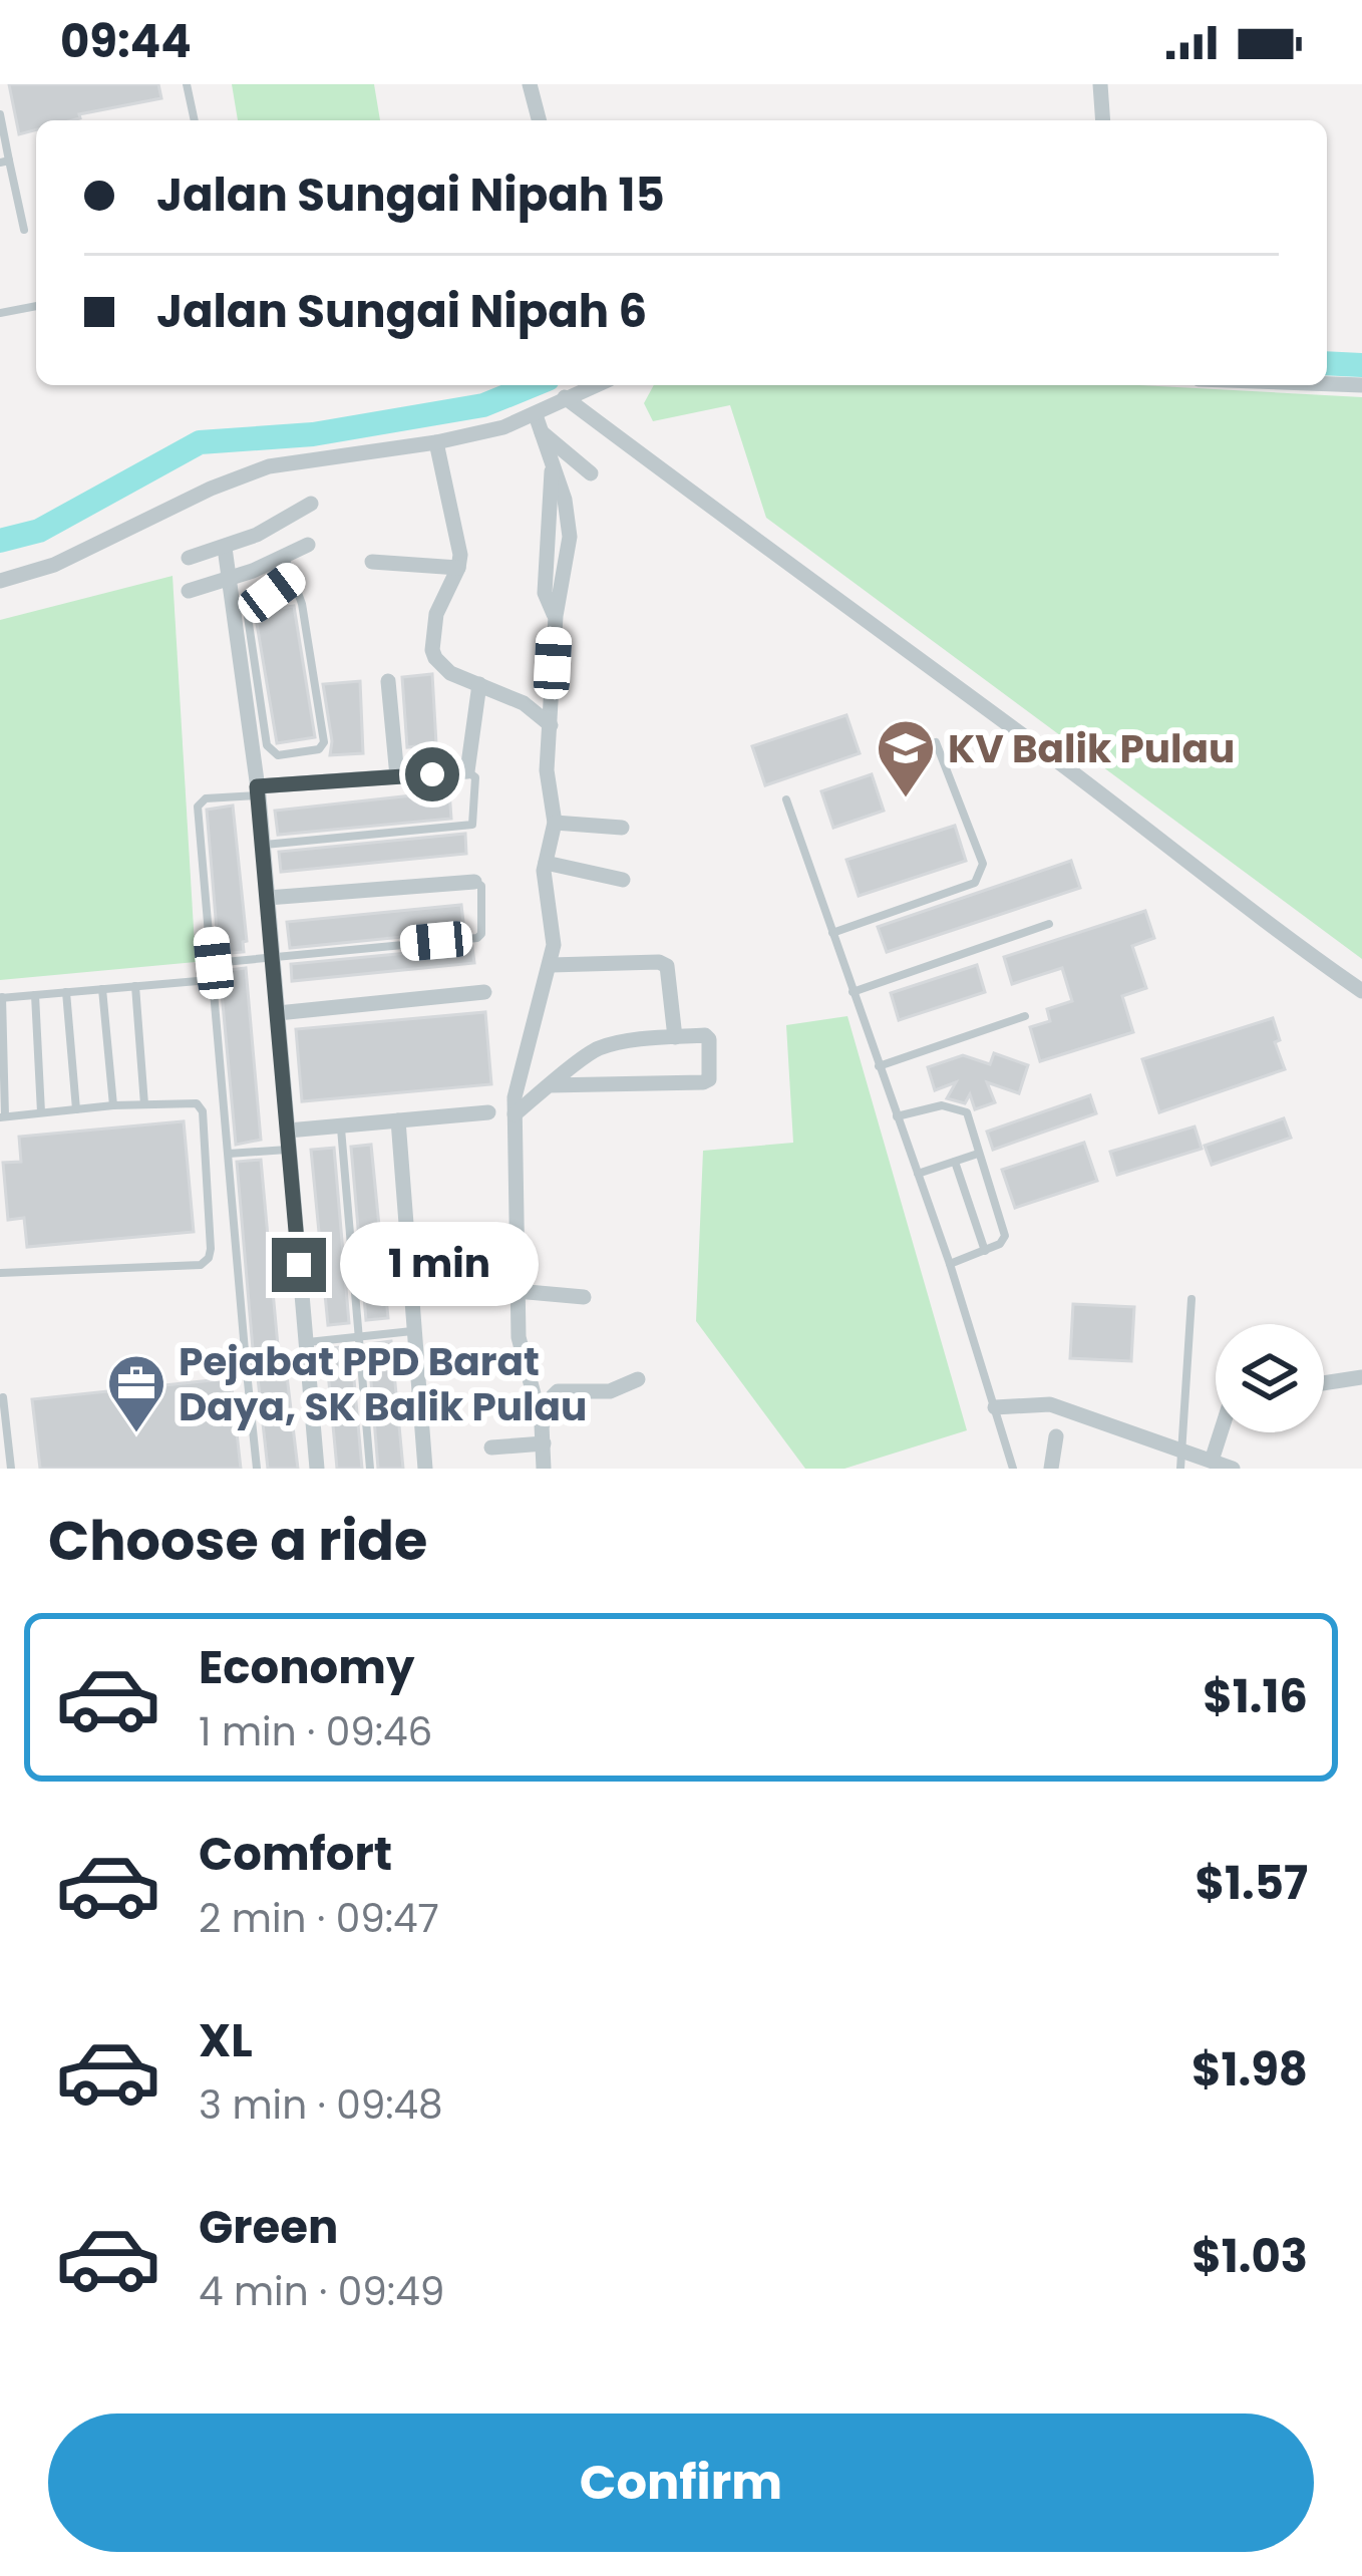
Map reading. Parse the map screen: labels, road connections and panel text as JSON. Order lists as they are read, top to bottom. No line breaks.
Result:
{"places":{"school or university":["KV Balik Pulau"],"office":["Pejabat PPD Barat Daya, SK Balik Pulau"]},"page":{"status":"09:44","banner":["Jalan Sungai Nipah 15","Jalan Sungai Nipah 6"],"bubble":"1 min","heading":"Choose a ride","list":[{"name":"Economy","note":"1 min · 09:46","value":"$1.16"},{"name":"Comfort","note":"2 min · 09:47","value":"$1.57"},{"name":"XL","note":"3 min · 09:48","value":"$1.98"},{"name":"Green","note":"4 min · 09:49","value":"$1.03"}],"buttons":"Confirm"}}
